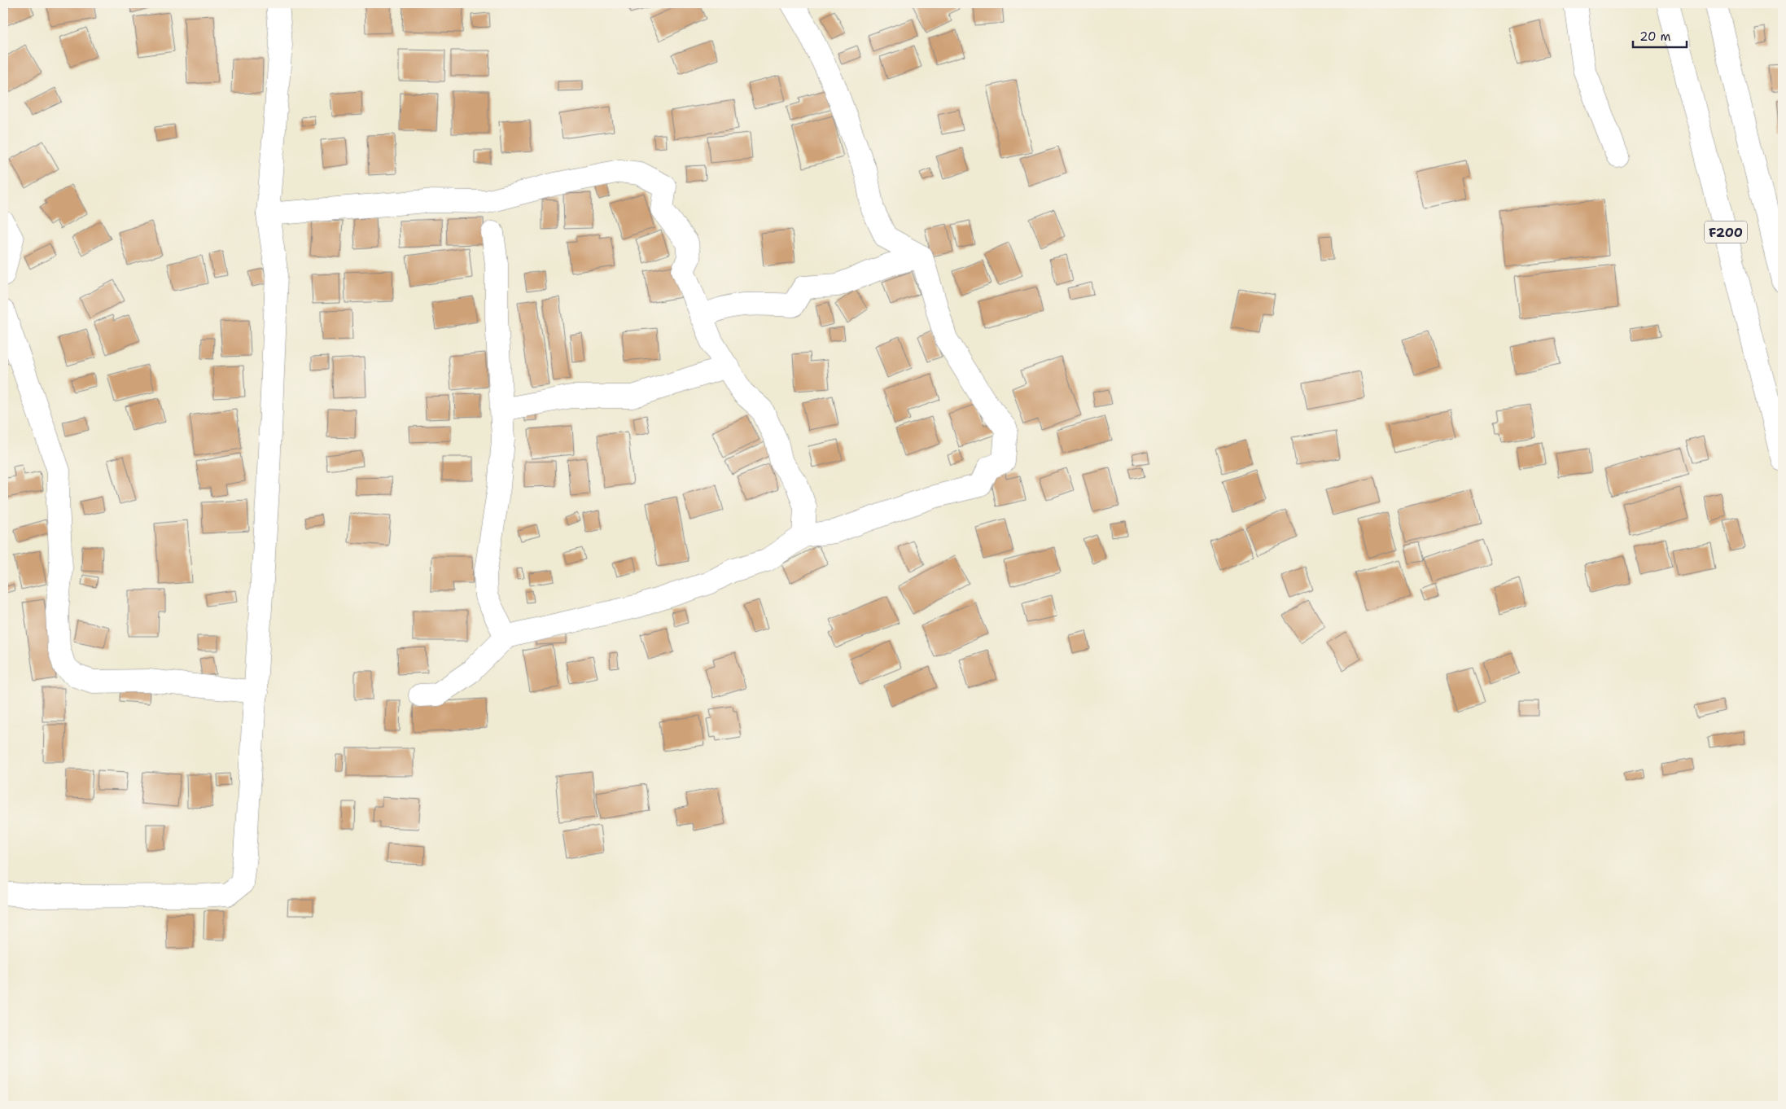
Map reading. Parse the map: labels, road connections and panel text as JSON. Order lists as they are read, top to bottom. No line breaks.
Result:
{"streets":{"street":["F200"]},"scale_bar":"20 m"}
